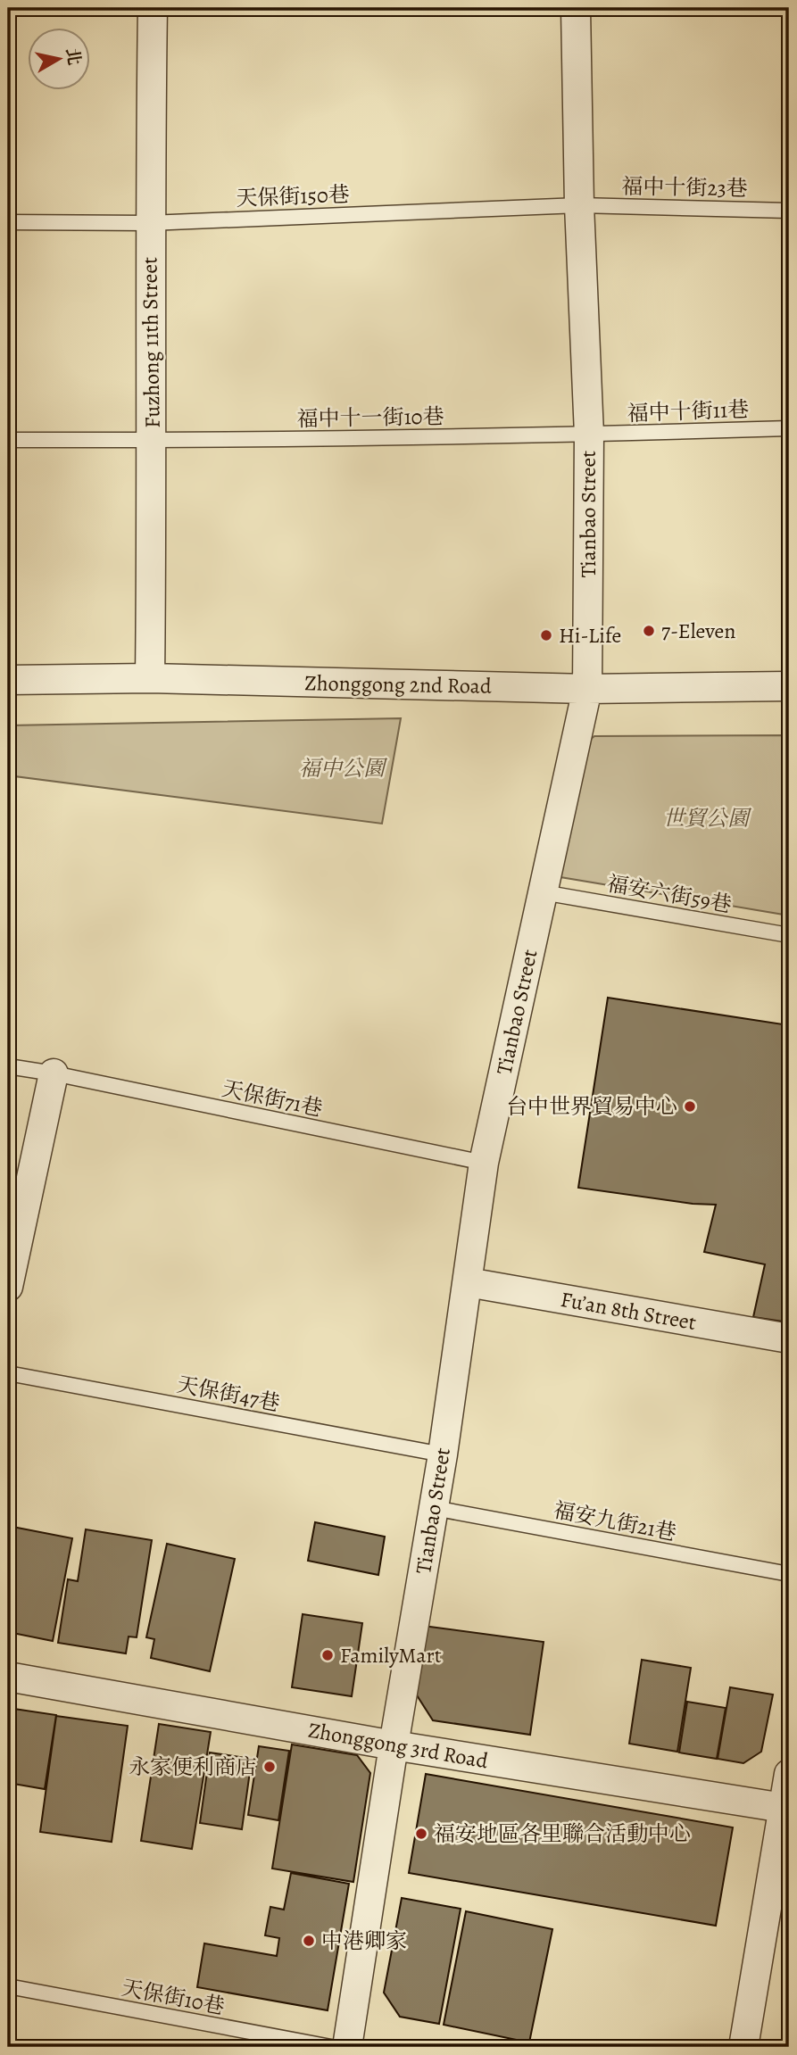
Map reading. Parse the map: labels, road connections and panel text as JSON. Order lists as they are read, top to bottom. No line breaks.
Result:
{"streets":{"street":["Fuzhong 11th Street","Tianbao Street","Zhonggong 2nd Road","Fu’an 8th Street","Zhonggong 3rd Road"],"lane":["福中十街23巷","天保街150巷","福中十街11巷","福中十一街10巷","福安六街59巷","天保街71巷","天保街47巷","福安九街21巷","天保街10巷"]},"crossings":[["福中十街23巷","天保街150巷"],["福中十街23巷","Tianbao Street"],["天保街150巷","Fuzhong 11th Street"],["天保街150巷","Tianbao Street"],["Fuzhong 11th Street","福中十一街10巷"],["Fuzhong 11th Street","Zhonggong 2nd Road"],["福中十街11巷","福中十一街10巷"],["福中十街11巷","Tianbao Street"],["福中十一街10巷","Tianbao Street"],["Tianbao Street","Zhonggong 2nd Road"],["Tianbao Street","福安六街59巷"],["Tianbao Street","天保街71巷"],["Tianbao Street","Fu’an 8th Street"],["Tianbao Street","天保街47巷"],["Tianbao Street","福安九街21巷"],["Tianbao Street","Zhonggong 3rd Road"]],"parks":["福中公園","世貿公園"],"places":["7-Eleven","Hi-Life","台中世界貿易中心","FamilyMart","永家便利商店","福安地區各里聯合活動中心","中港卿家"],"north":"right"}
